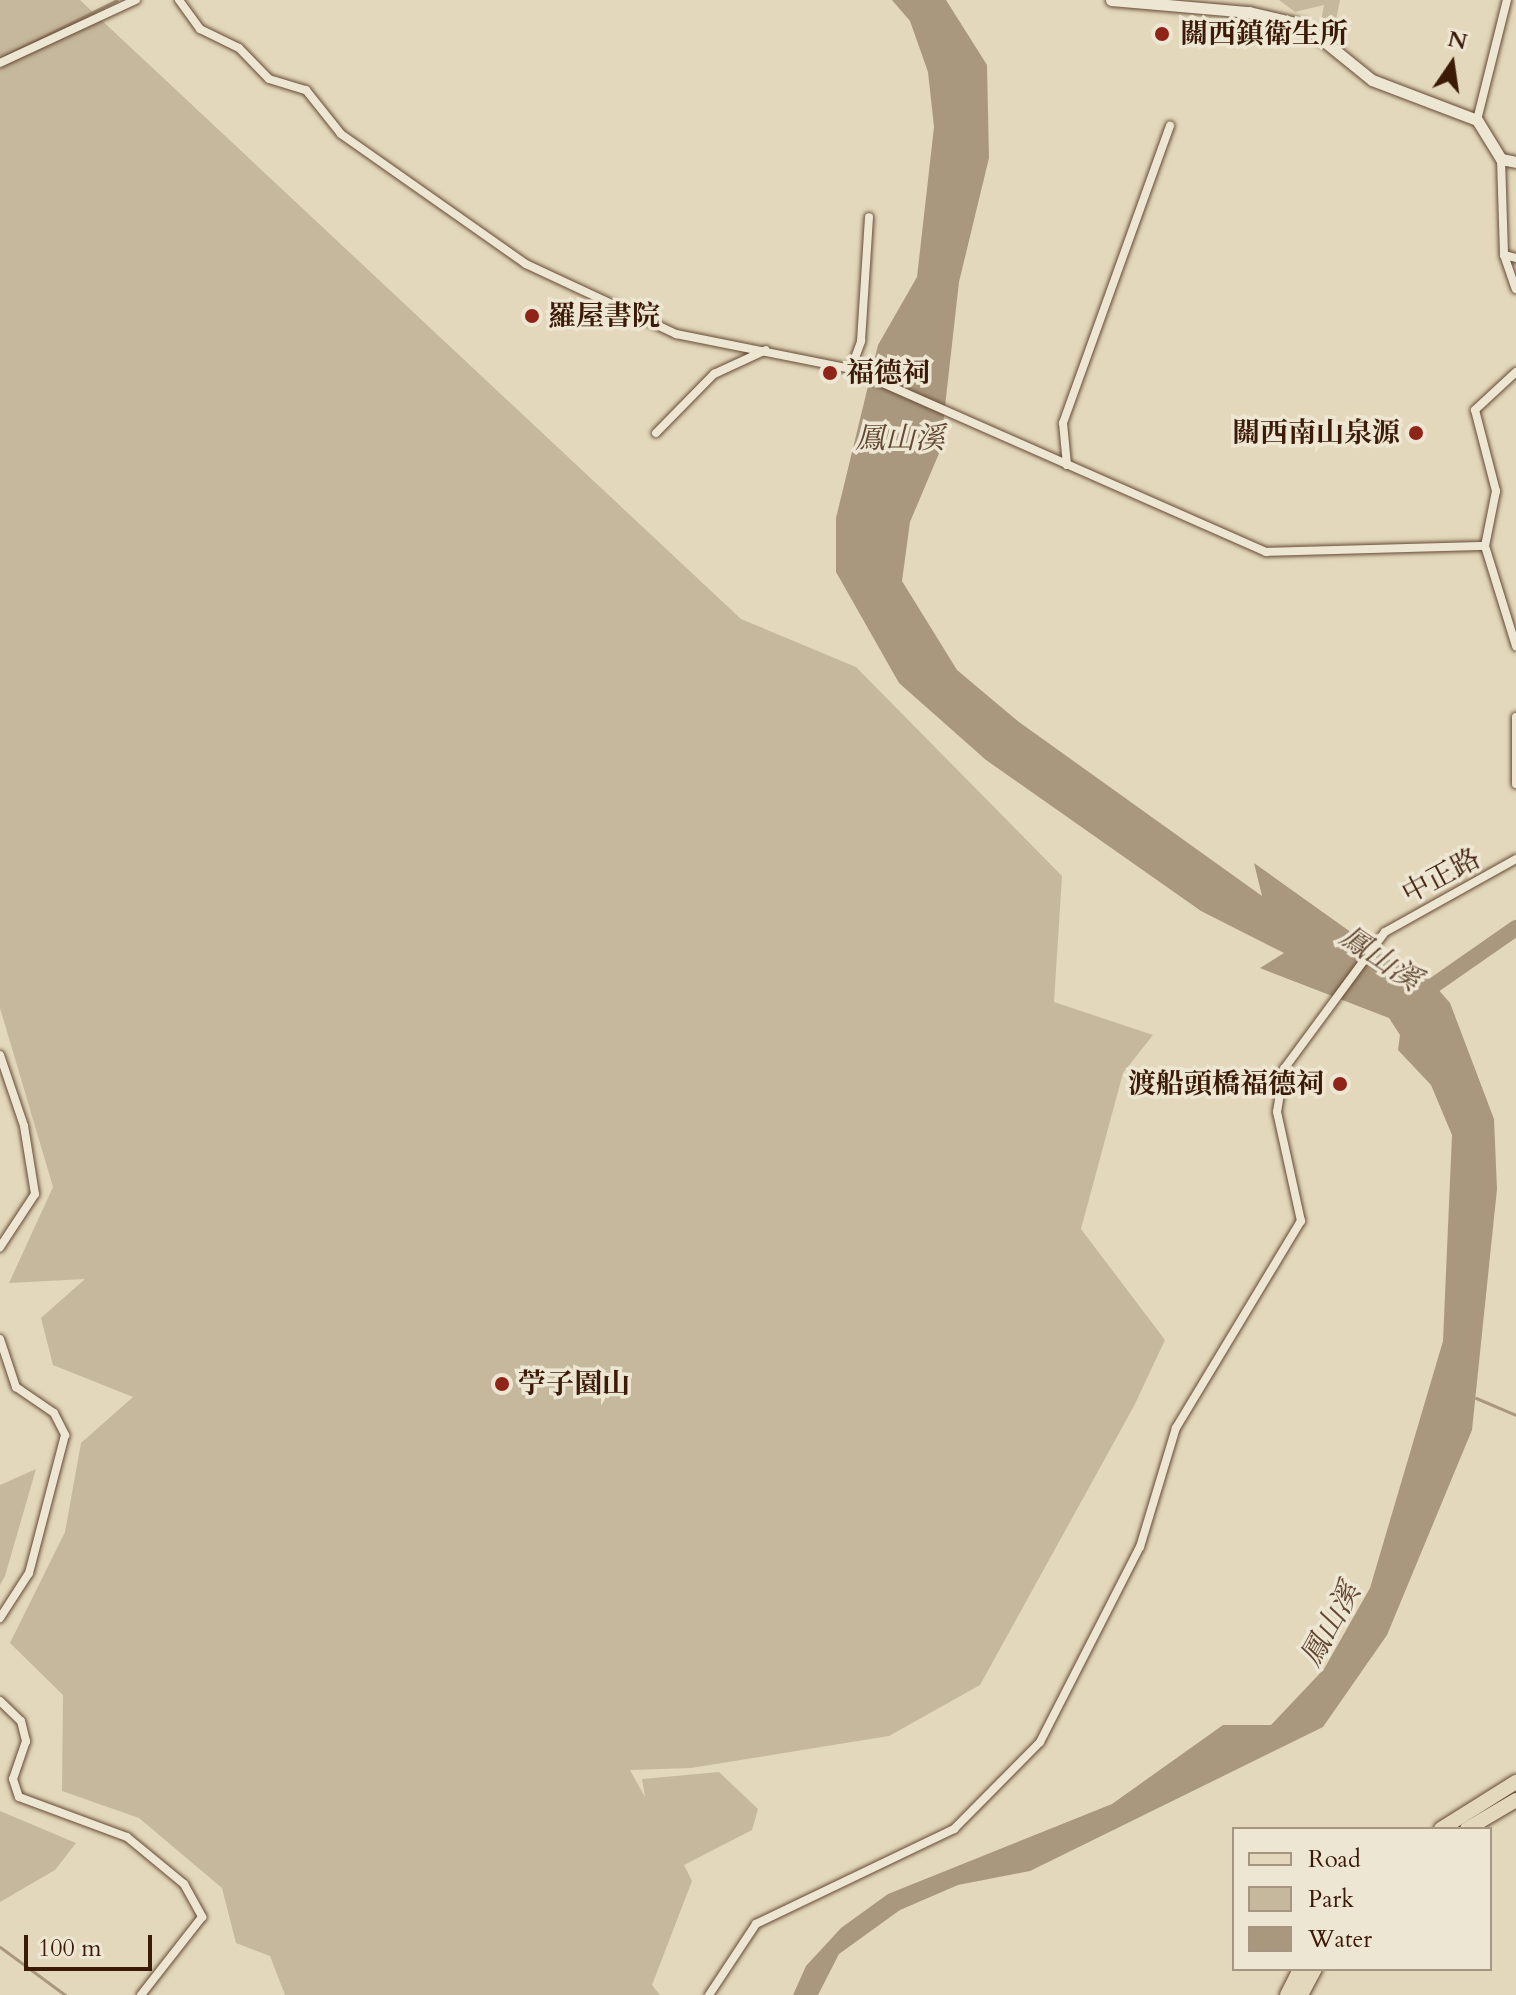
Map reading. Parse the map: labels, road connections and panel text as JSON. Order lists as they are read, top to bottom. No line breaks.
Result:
{"streets":{"street":["中正路"]},"water":["鳳山溪"],"places":["關西鎮衛生所","羅屋書院","福德祠","關西南山泉源","渡船頭橋福德祠","苧子園山"],"legend":["Road","Park","Water"],"scale_bar":"100 m","north":"top"}
